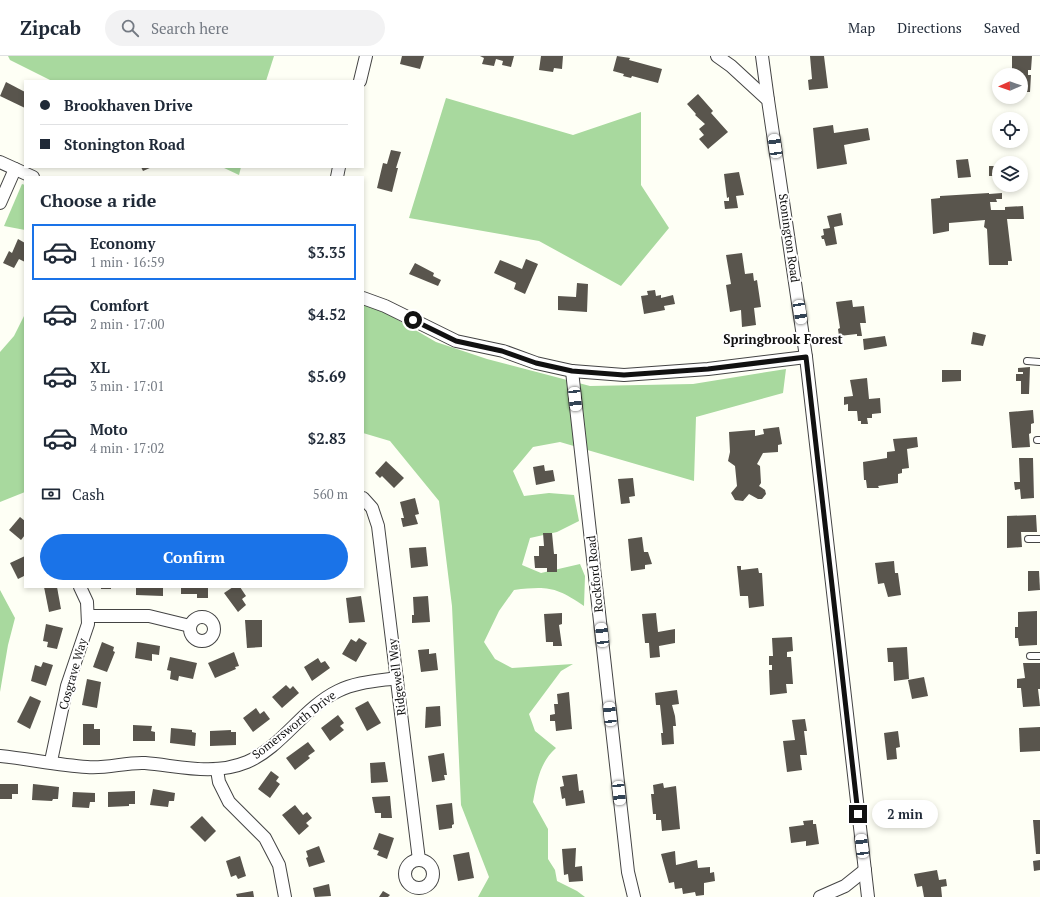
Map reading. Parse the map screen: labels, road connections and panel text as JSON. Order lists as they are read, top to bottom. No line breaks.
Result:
{"streets":{"street":["Stonington Road","Rockford Road","Cosgrave Way","Ridgewell Way","Somersworth Drive"]},"crossings":[["Cosgrave Way","Somersworth Drive"],["Ridgewell Way","Somersworth Drive"]],"districts":["Springbrook Forest"],"north":"left","page":{"header":"Zipcab","search":"Search here","nav":["Map","Directions","Saved"],"banner":["Brookhaven Drive","Stonington Road"],"heading":"Choose a ride","list":[{"name":"Economy","note":"1 min · 16:59","value":"$3.35"},{"name":"Comfort","note":"2 min · 17:00","value":"$4.52"},{"name":"XL","note":"3 min · 17:01","value":"$5.69"},{"name":"Moto","note":"4 min · 17:02","value":"$2.83"}],"pay":["Cash","560 m"],"buttons":"Confirm","bubble":"2 min"}}
